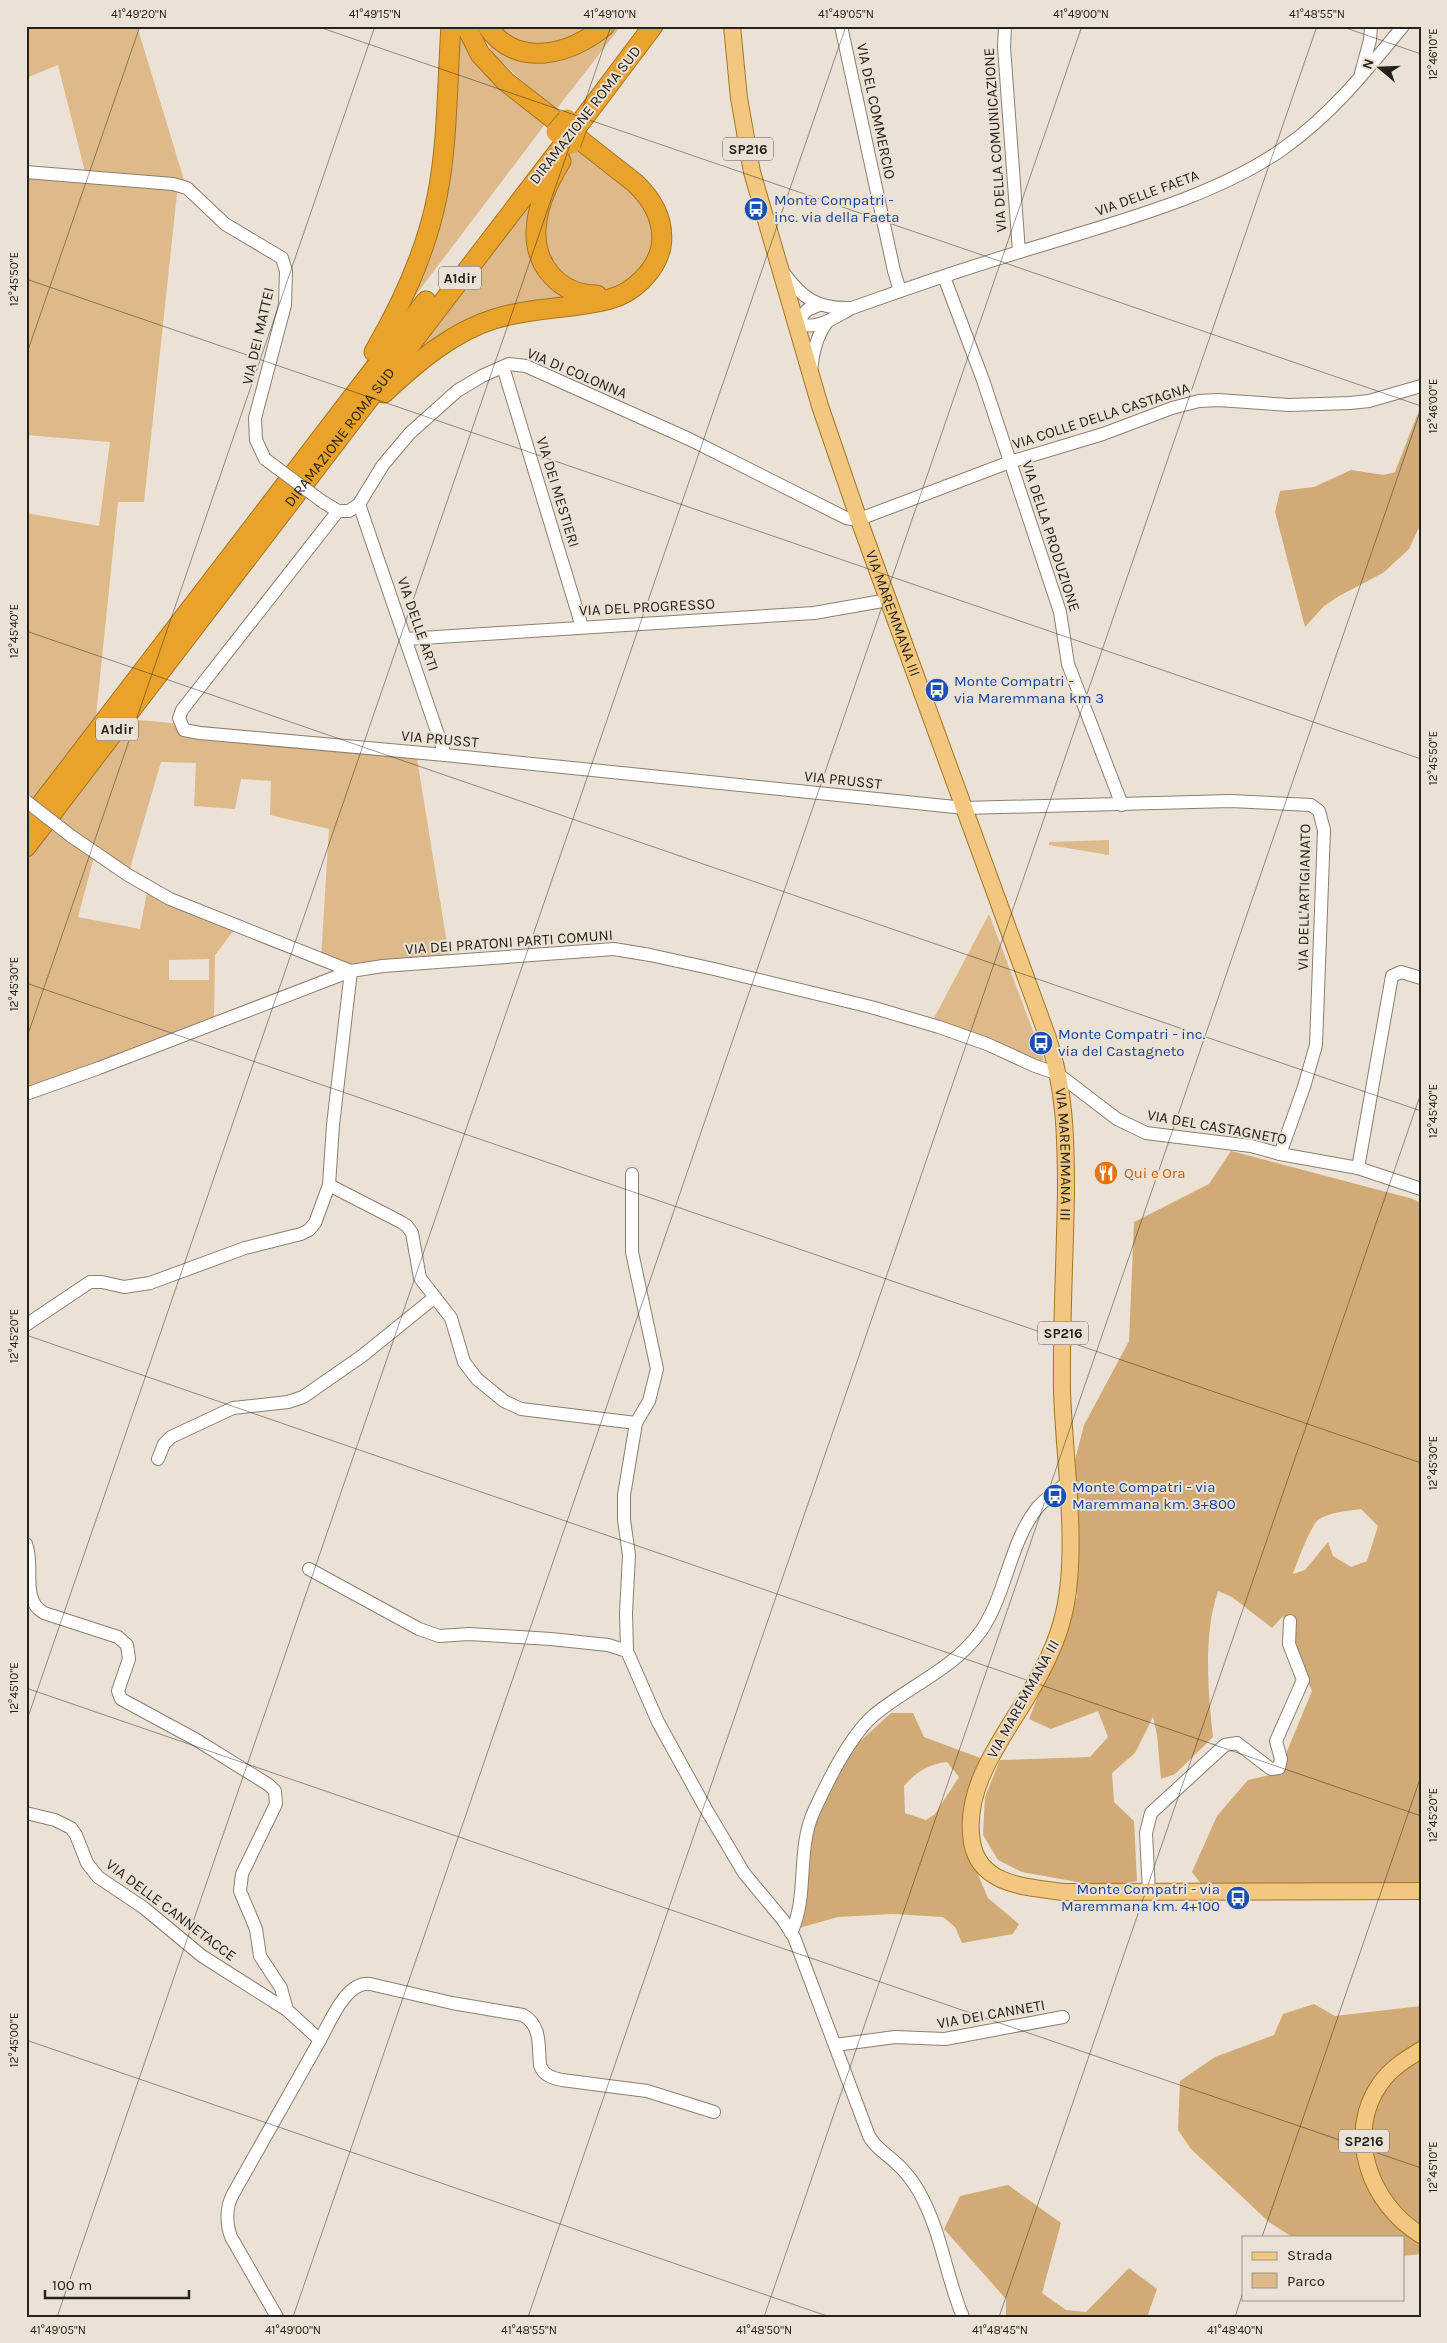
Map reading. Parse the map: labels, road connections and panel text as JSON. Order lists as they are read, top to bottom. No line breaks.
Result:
{"streets":{"highway":["DIRAMAZIONE ROMA SUD","A1dir"],"main road":["SP216","VIA MAREMMANA III"],"street":["VIA DEL COMMERCIO","VIA DELLA COMUNICAZIONE","VIA DELLE FAETA","VIA DEI MATTEI","VIA DI COLONNA","VIA COLLE DELLA CASTAGNA","VIA DEI MESTIERI","VIA DELLA PRODUZIONE","VIA DEL PROGRESSO","VIA DELLE ARTI","VIA PRUSST","VIA DELL'ARTIGIANATO","VIA DEI PRATONI PARTI COMUNI","VIA DEL CASTAGNETO","VIA DELLE CANNETACCE","VIA DEI CANNETI"]},"crossings":[["VIA DEL COMMERCIO","VIA DELLE FAETA"],["VIA DELLA COMUNICAZIONE","VIA DELLE FAETA"],["VIA DELLE FAETA","VIA DELLA PRODUZIONE"],["VIA DEI MATTEI","VIA PRUSST"],["VIA DI COLONNA","VIA COLLE DELLA CASTAGNA"],["VIA DI COLONNA","VIA DEI MESTIERI"],["VIA DI COLONNA","VIA MAREMMANA III"],["VIA DI COLONNA","VIA DELLE ARTI"],["VIA COLLE DELLA CASTAGNA","VIA DELLA PRODUZIONE"],["VIA COLLE DELLA CASTAGNA","VIA MAREMMANA III"],["VIA DEI MESTIERI","VIA DEL PROGRESSO"],["VIA DELLA PRODUZIONE","VIA DELL'ARTIGIANATO"],["VIA DEL PROGRESSO","VIA MAREMMANA III"],["VIA DEL PROGRESSO","VIA DELLE ARTI"],["VIA MAREMMANA III","VIA PRUSST"],["VIA MAREMMANA III","VIA DELL'ARTIGIANATO"],["VIA MAREMMANA III","VIA DEI PRATONI PARTI COMUNI"],["VIA MAREMMANA III","VIA DEL CASTAGNETO"],["VIA DELLE ARTI","VIA PRUSST"],["VIA PRUSST","VIA DELL'ARTIGIANATO"],["VIA DELL'ARTIGIANATO","VIA DEL CASTAGNETO"],["VIA DEI PRATONI PARTI COMUNI","VIA DEL CASTAGNETO"]],"places":{"bus stop":["Monte Compatri - inc. via della Faeta","Monte Compatri - via Maremmana km 3","Monte Compatri - inc. via del Castagneto","Monte Compatri - via Maremmana km. 3+800","Monte Compatri - via Maremmana km. 4+100"],"restaurant":["Qui e Ora"]},"legend":["Strada","Parco"],"scale_bar":"100 m","north":"left","coordinates":["41°49'20\"N","41°49'15\"N","41°49'10\"N","41°49'05\"N","41°49'00\"N","41°48'55\"N","12°46'10\"E","12°45'50\"E","12°46'00\"E","12°45'40\"E","12°45'30\"E","12°45'20\"E","12°45'10\"E","12°45'00\"E","41°48'50\"N","41°48'45\"N","41°48'40\"N"]}
